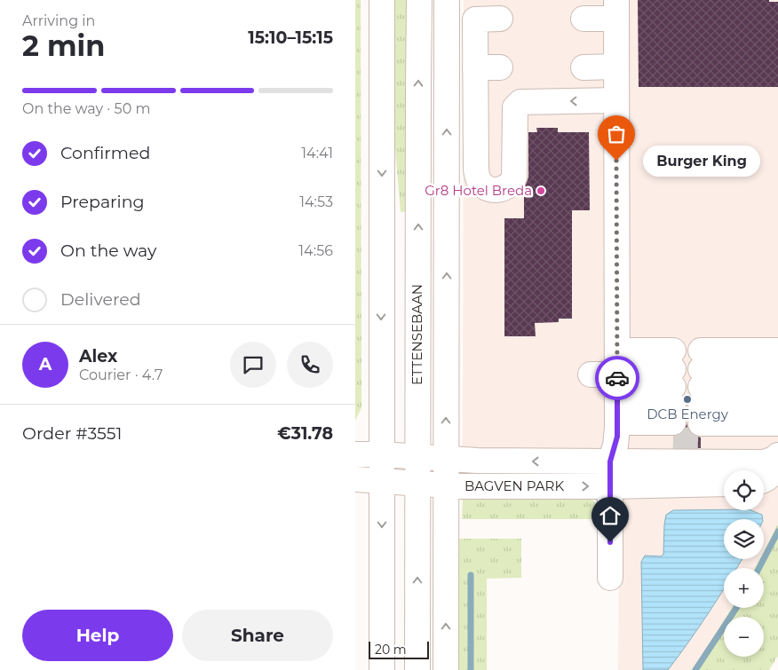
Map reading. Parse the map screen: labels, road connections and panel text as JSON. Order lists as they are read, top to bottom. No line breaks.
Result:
{"streets":{"main road":["ETTENSEBAAN","BAGVEN PARK"]},"crossings":[["ETTENSEBAAN","BAGVEN PARK"]],"places":["Burger King","Gr8 Hotel Breda","DCB Energy"],"scale_bar":"20 m","page":{"heading":["2 min","Arriving in","15:10–15:15"],"panel":["Alex","Courier · 4.7","Order #3551","€31.78"],"bar":"On the way · 50 m","list":[["Confirmed","14:41"],["Preparing","14:53"],["On the way","14:56"],"Delivered"],"bubble":"Burger King","round":"A","map_buttons":["+","−"],"buttons":["Help","Share"],"scale":"20 m"}}
